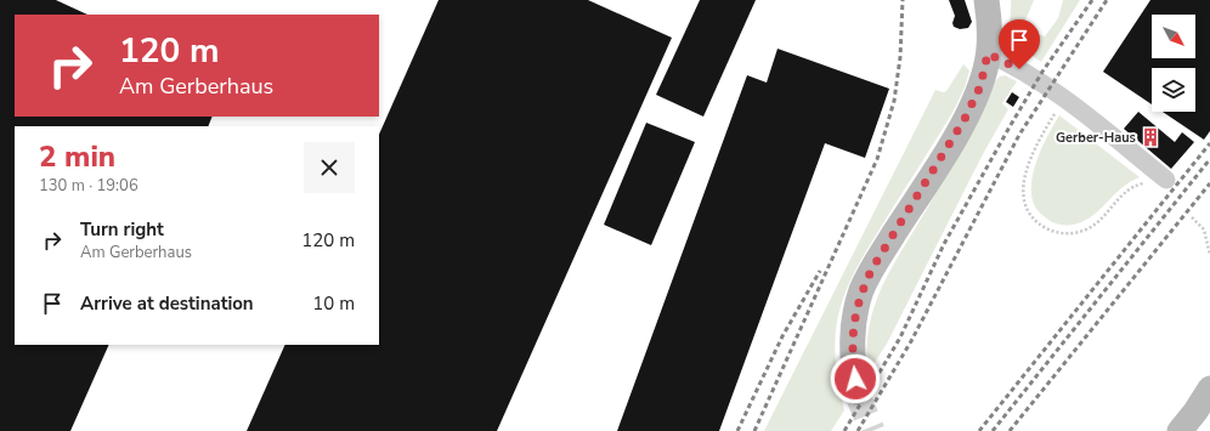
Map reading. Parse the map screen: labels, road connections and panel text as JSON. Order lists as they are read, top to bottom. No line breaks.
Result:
{"places":{"building":["Gerber-Haus"]},"north":"bottom right","page":{"turn":["120 m","Am Gerberhaus"],"heading":["2 min","130 m · 19:06"],"list":[{"name":"Turn right","note":"Am Gerberhaus","value":"120 m"},{"name":"Arrive at destination","value":"10 m"}]}}
